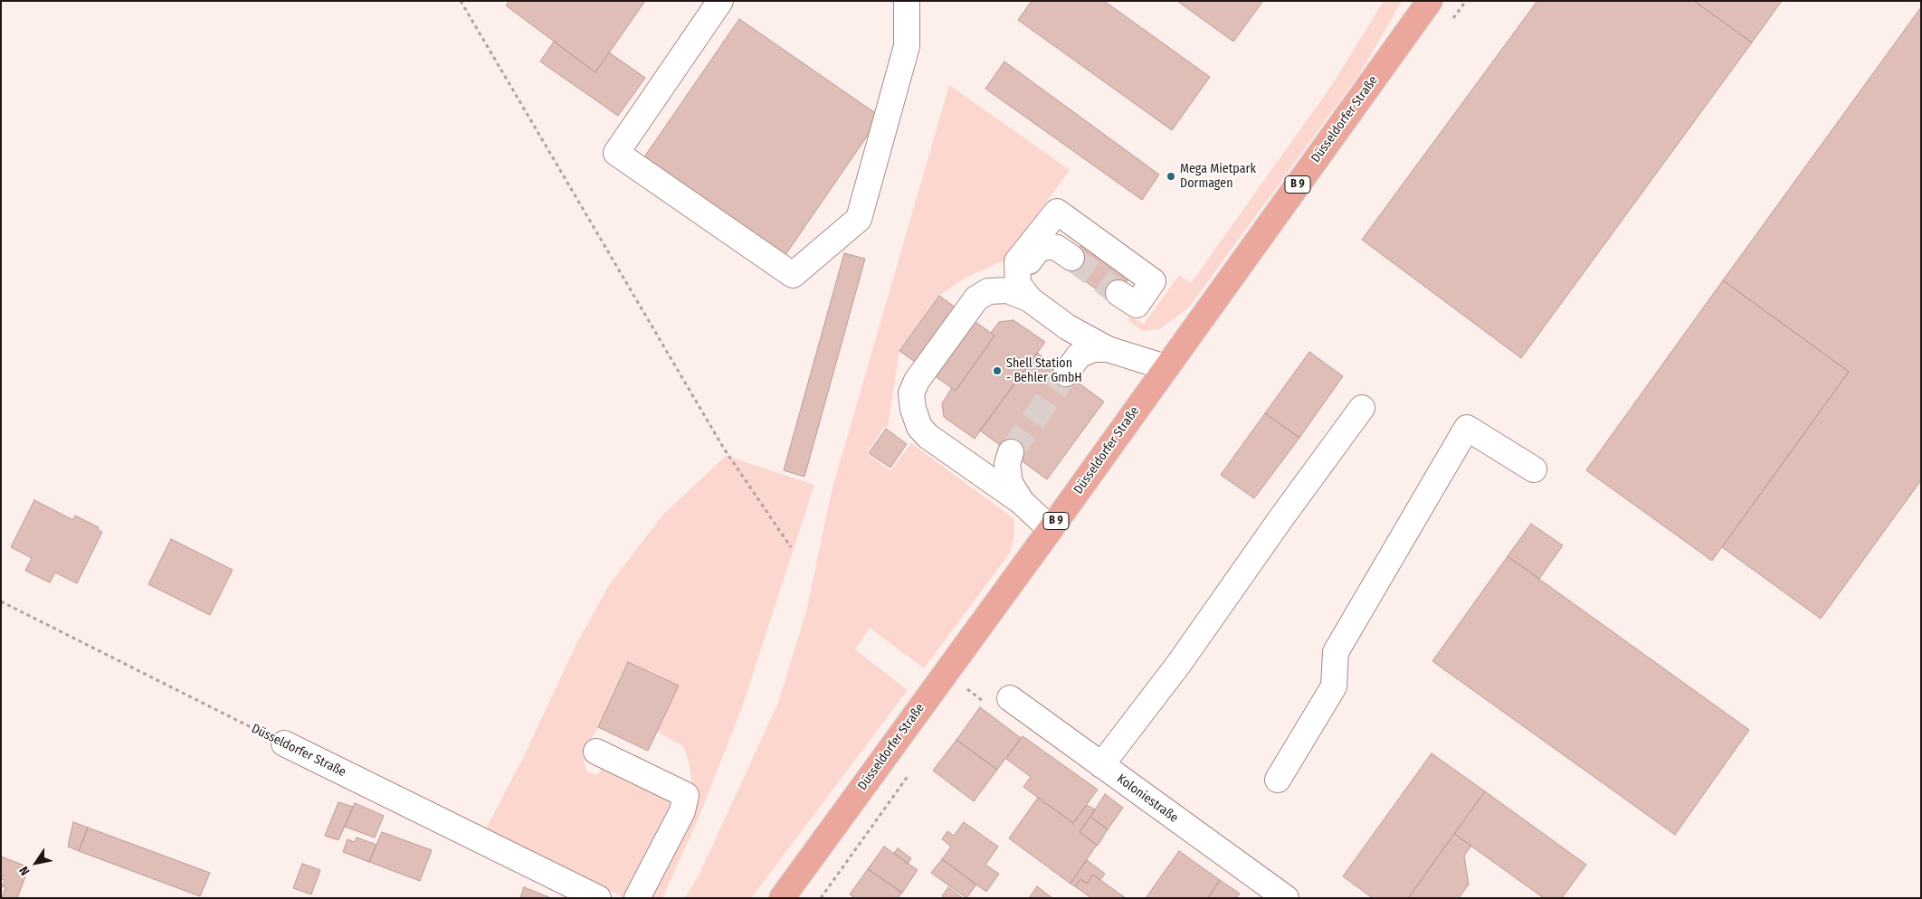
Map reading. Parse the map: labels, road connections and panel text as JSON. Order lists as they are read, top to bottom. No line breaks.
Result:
{"streets":{"main road":["Düsseldorfer Straße","B 9"],"street":["Koloniestraße"]},"places":["Mega Mietpark Dormagen","Shell Station - Behler GmbH"],"north":"bottom left"}
